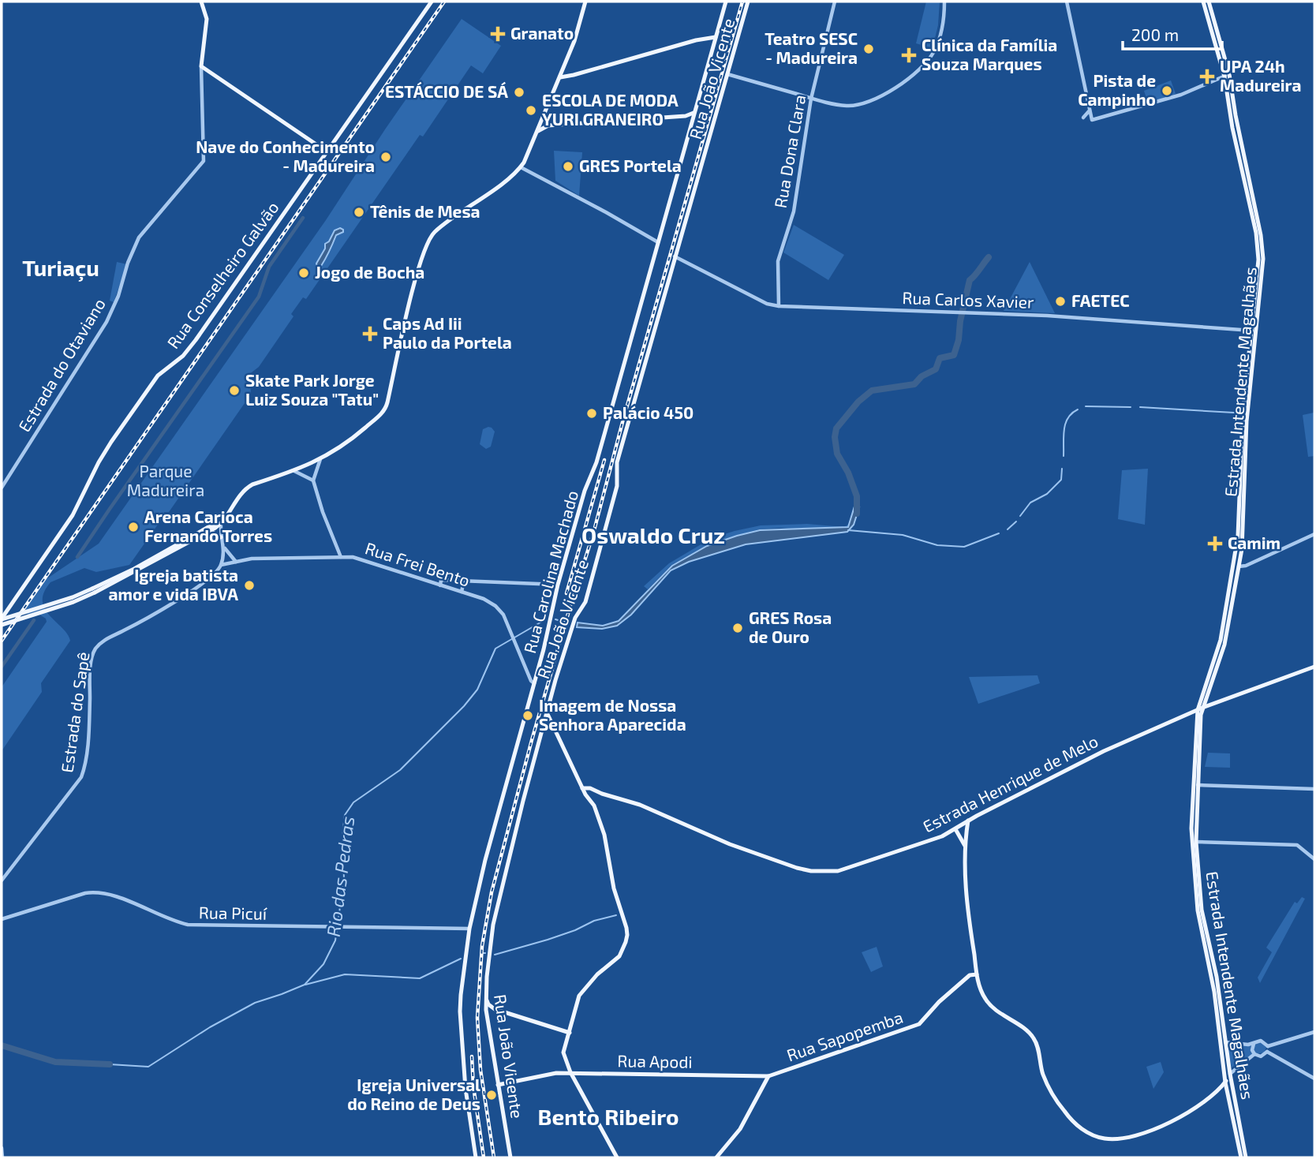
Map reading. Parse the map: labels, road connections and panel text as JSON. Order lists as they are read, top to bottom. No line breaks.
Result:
{"streets":{"main road":["Rua João Vicente","Rua Conselheiro Galvão","Estrada Intendente Magalhães","Rua Carolina Machado","Estrada Henrique de Melo","Rua Sapopemba","Rua Apodi"],"street":["Rua Dona Clara","Rua Carlos Xavier","Estrada do Otaviano","Rua Frei Bento","Estrada do Sapê","Rua Picuí"]},"crossings":[["Rua João Vicente","Rua Carlos Xavier"],["Rua João Vicente","Rua Apodi"],["Rua Dona Clara","Rua Carlos Xavier"],["Rua Carlos Xavier","Estrada Intendente Magalhães"],["Estrada Intendente Magalhães","Estrada Henrique de Melo"],["Rua Frei Bento","Rua Carolina Machado"],["Rua Frei Bento","Estrada do Sapê"],["Rua Sapopemba","Rua Apodi"]],"districts":["Turiaçu","Oswaldo Cruz","Bento Ribeiro"],"water":["Rio das Pedras"],"parks":["Parque Madureira"],"places":{"health":["Granato","Clínica da Família Souza Marques","UPA 24h Madureira","Caps Ad Iii Paulo da Portela","Camim"],"other":["Teatro SESC - Madureira","Pista de Campinho","ESTÁCCIO DE SÁ","ESCOLA DE MODA YURI GRANEIRO","Nave do Conhecimento - Madureira","GRES Portela","Tênis de Mesa","Jogo de Bocha","FAETEC","Skate Park Jorge Luiz Souza \"Tatu\"","Palácio 450","Arena Carioca Fernando Torres","Igreja batista amor e vida IBVA","GRES Rosa de Ouro","Imagem de Nossa Senhora Aparecida","Igreja Universal do Reino de Deus"]},"scale_bar":"200 m"}
